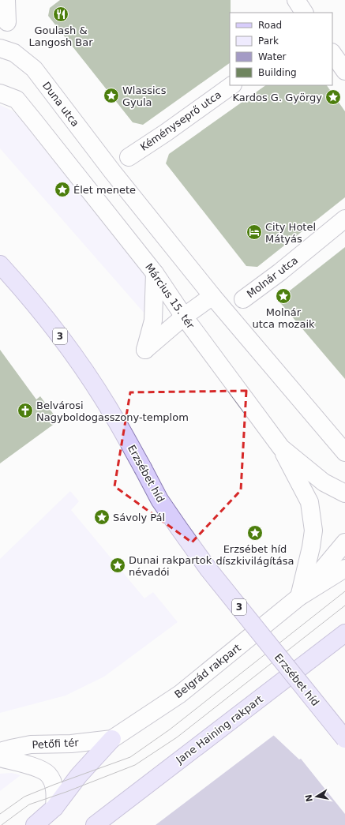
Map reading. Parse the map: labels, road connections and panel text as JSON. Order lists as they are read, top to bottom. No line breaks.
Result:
{"streets":{"main road":["3","Erzsébet híd","Jane Haining rakpart"],"street":["Duna utca","Kéményseprő utca","Molnár utca","Március 15. tér","Belgrád rakpart","Petőfi tér"]},"crossings":[["Belgrád rakpart","Petőfi tér"]],"places":{"restaurant":["Goulash & Langosh Bar"],"place":["Wlassics Gyula","Kardos G. György","Élet menete","Molnár utca mozaik","Sávoly Pál","Erzsébet híd díszkivilágítása","Dunai rakpartok névadói"],"hotel":["City Hotel Mátyás"],"church":["Belvárosi Nagyboldogasszony-templom"]},"legend":["Road","Park","Water","Building"],"north":"left"}
